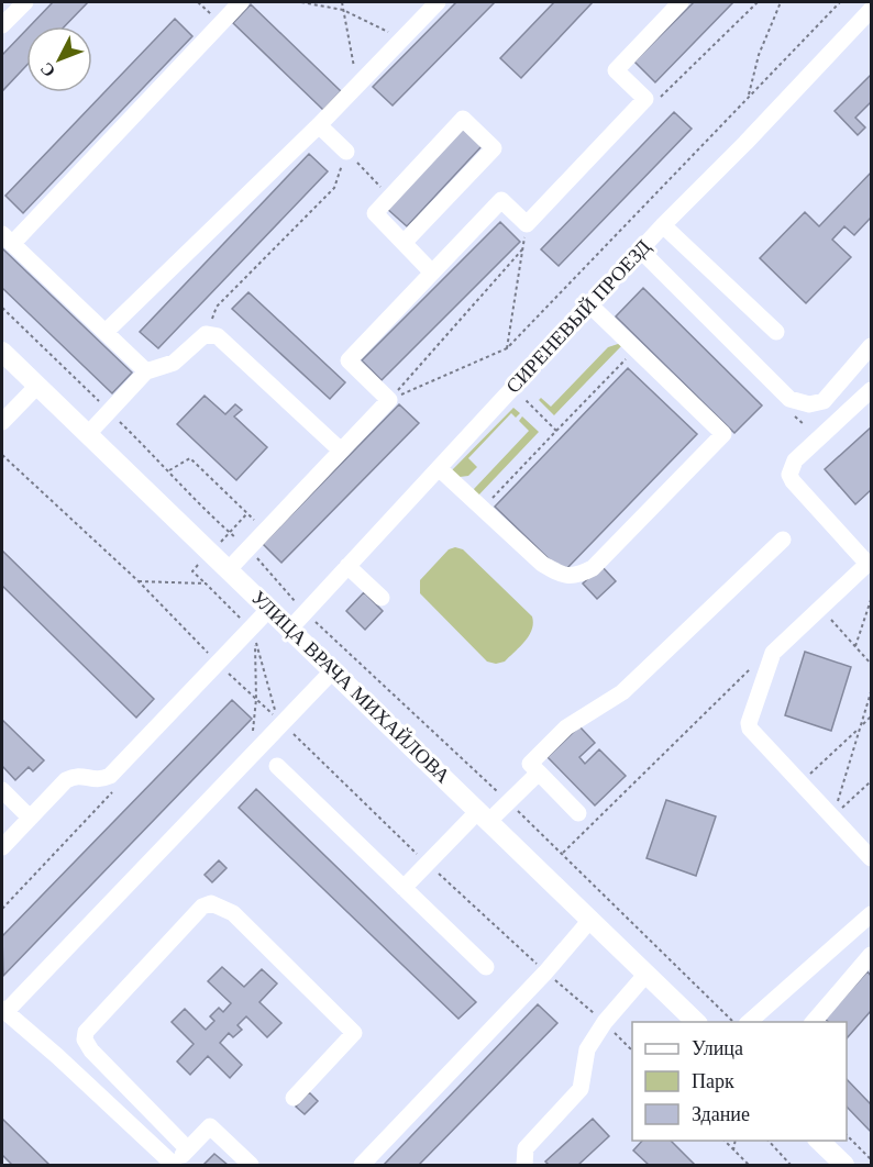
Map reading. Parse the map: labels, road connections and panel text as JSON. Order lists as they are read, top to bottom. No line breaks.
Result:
{"streets":{"main road":["УЛИЦА ВРАЧА МИХАЙЛОВА"],"street":["СИРЕНЕВЫЙ ПРОЕЗД"]},"crossings":[["СИРЕНЕВЫЙ ПРОЕЗД","УЛИЦА ВРАЧА МИХАЙЛОВА"]],"legend":["Улица","Парк","Здание"],"north":"bottom left"}
